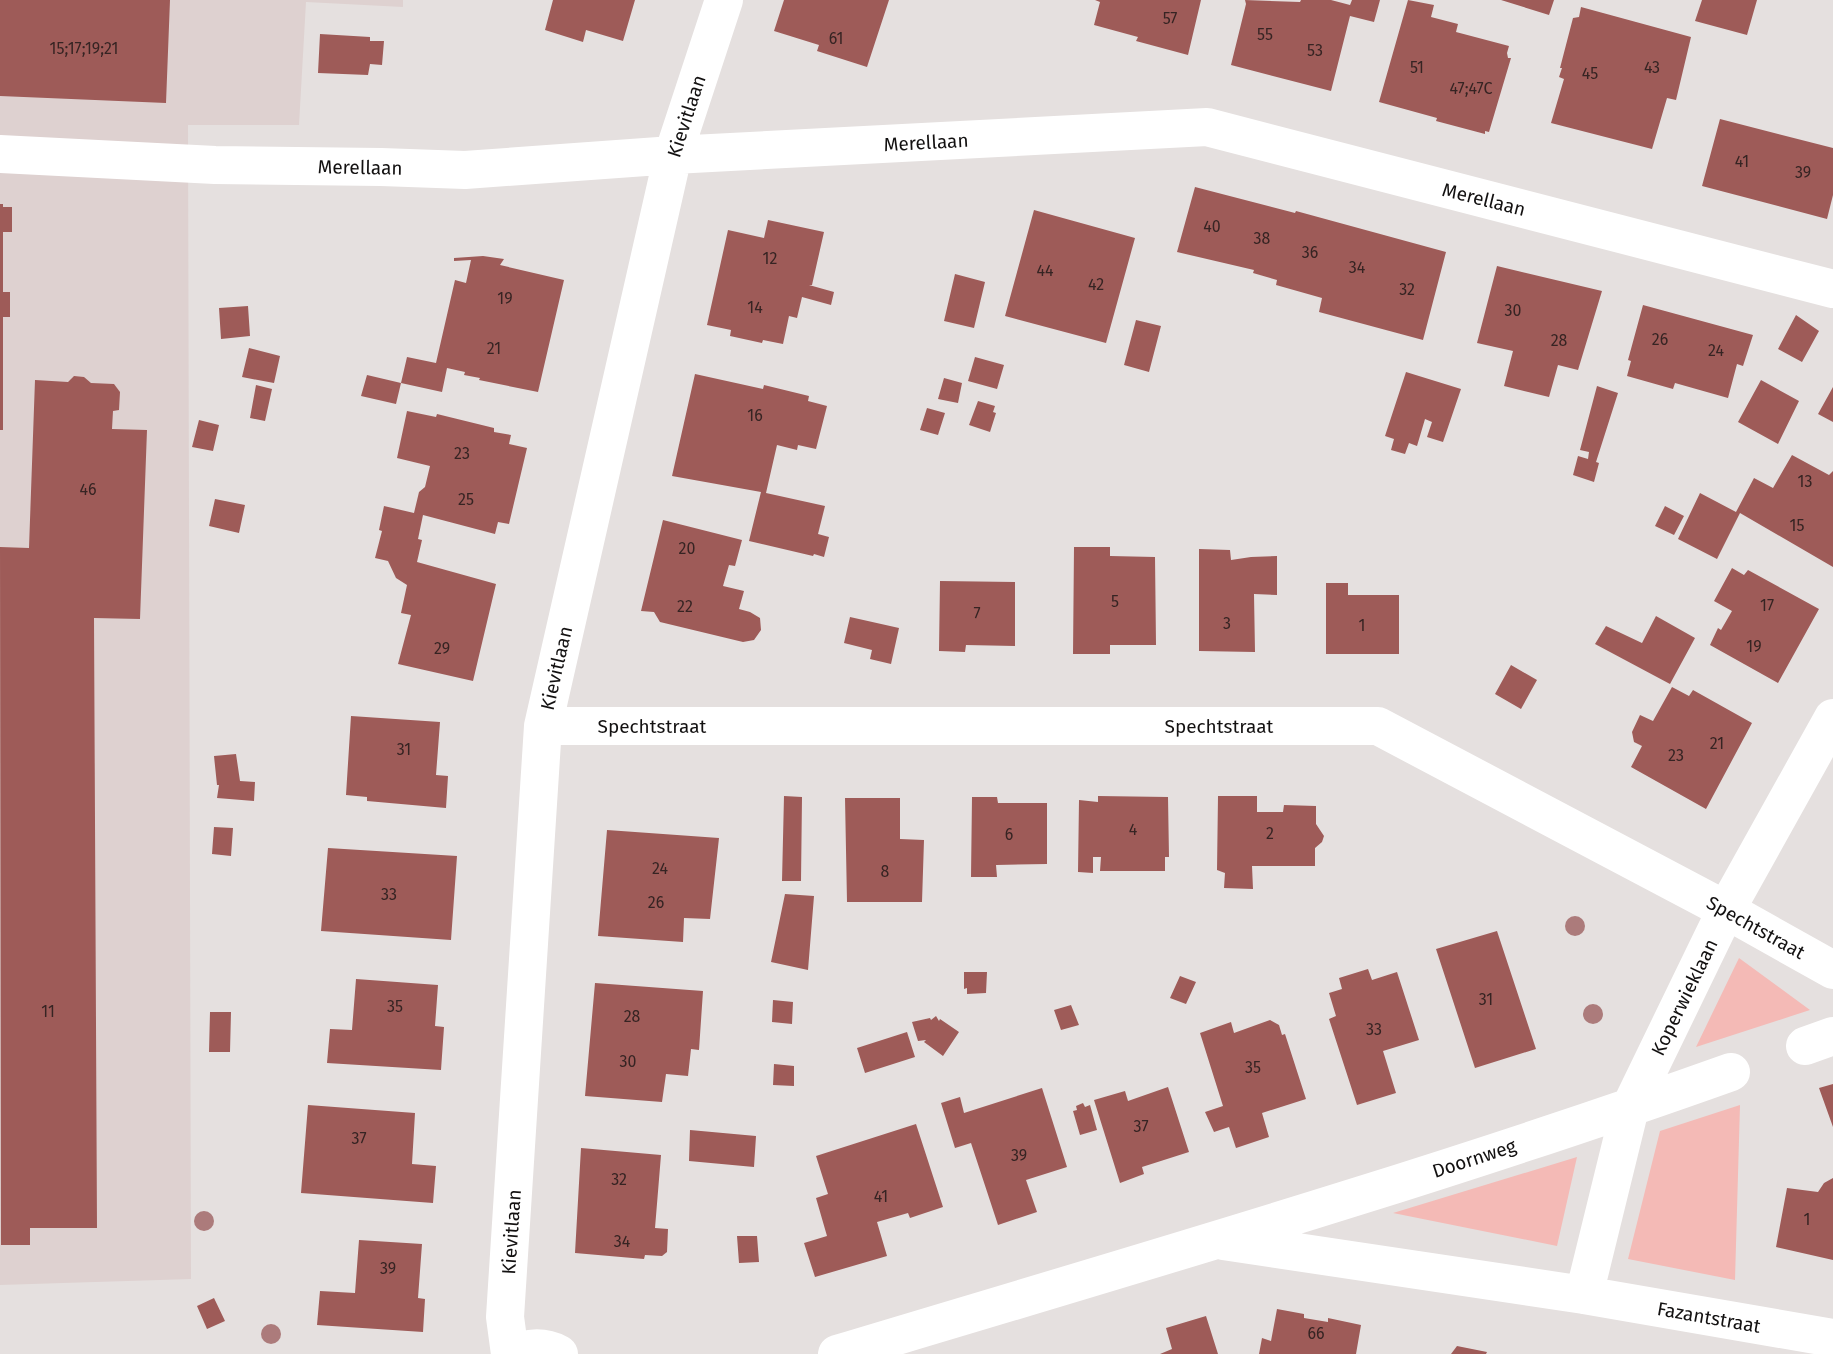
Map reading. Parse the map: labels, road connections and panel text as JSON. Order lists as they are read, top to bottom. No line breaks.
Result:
{"streets":{"street":["Kievitlaan","Merellaan","Spechtstraat","Koperwieklaan","Doornweg","Fazantstraat"]},"crossings":[["Kievitlaan","Merellaan"],["Kievitlaan","Spechtstraat"],["Spechtstraat","Koperwieklaan"],["Koperwieklaan","Doornweg"],["Koperwieklaan","Fazantstraat"],["Doornweg","Fazantstraat"]],"house_numbers":["57","55","61","15;17;19;21","53","51","43","45","47;47C","41","39","40","38","36","12","34","44","42","32","19","14","30","26","28","21","24","16","23","13","46","25","15","20","5","17","22","7","3","1","19","29","21","31","23","4","2","6","24","8","33","26","31","35","11","28","33","30","35","37","37","39","32","41","1","34","39","66"]}
